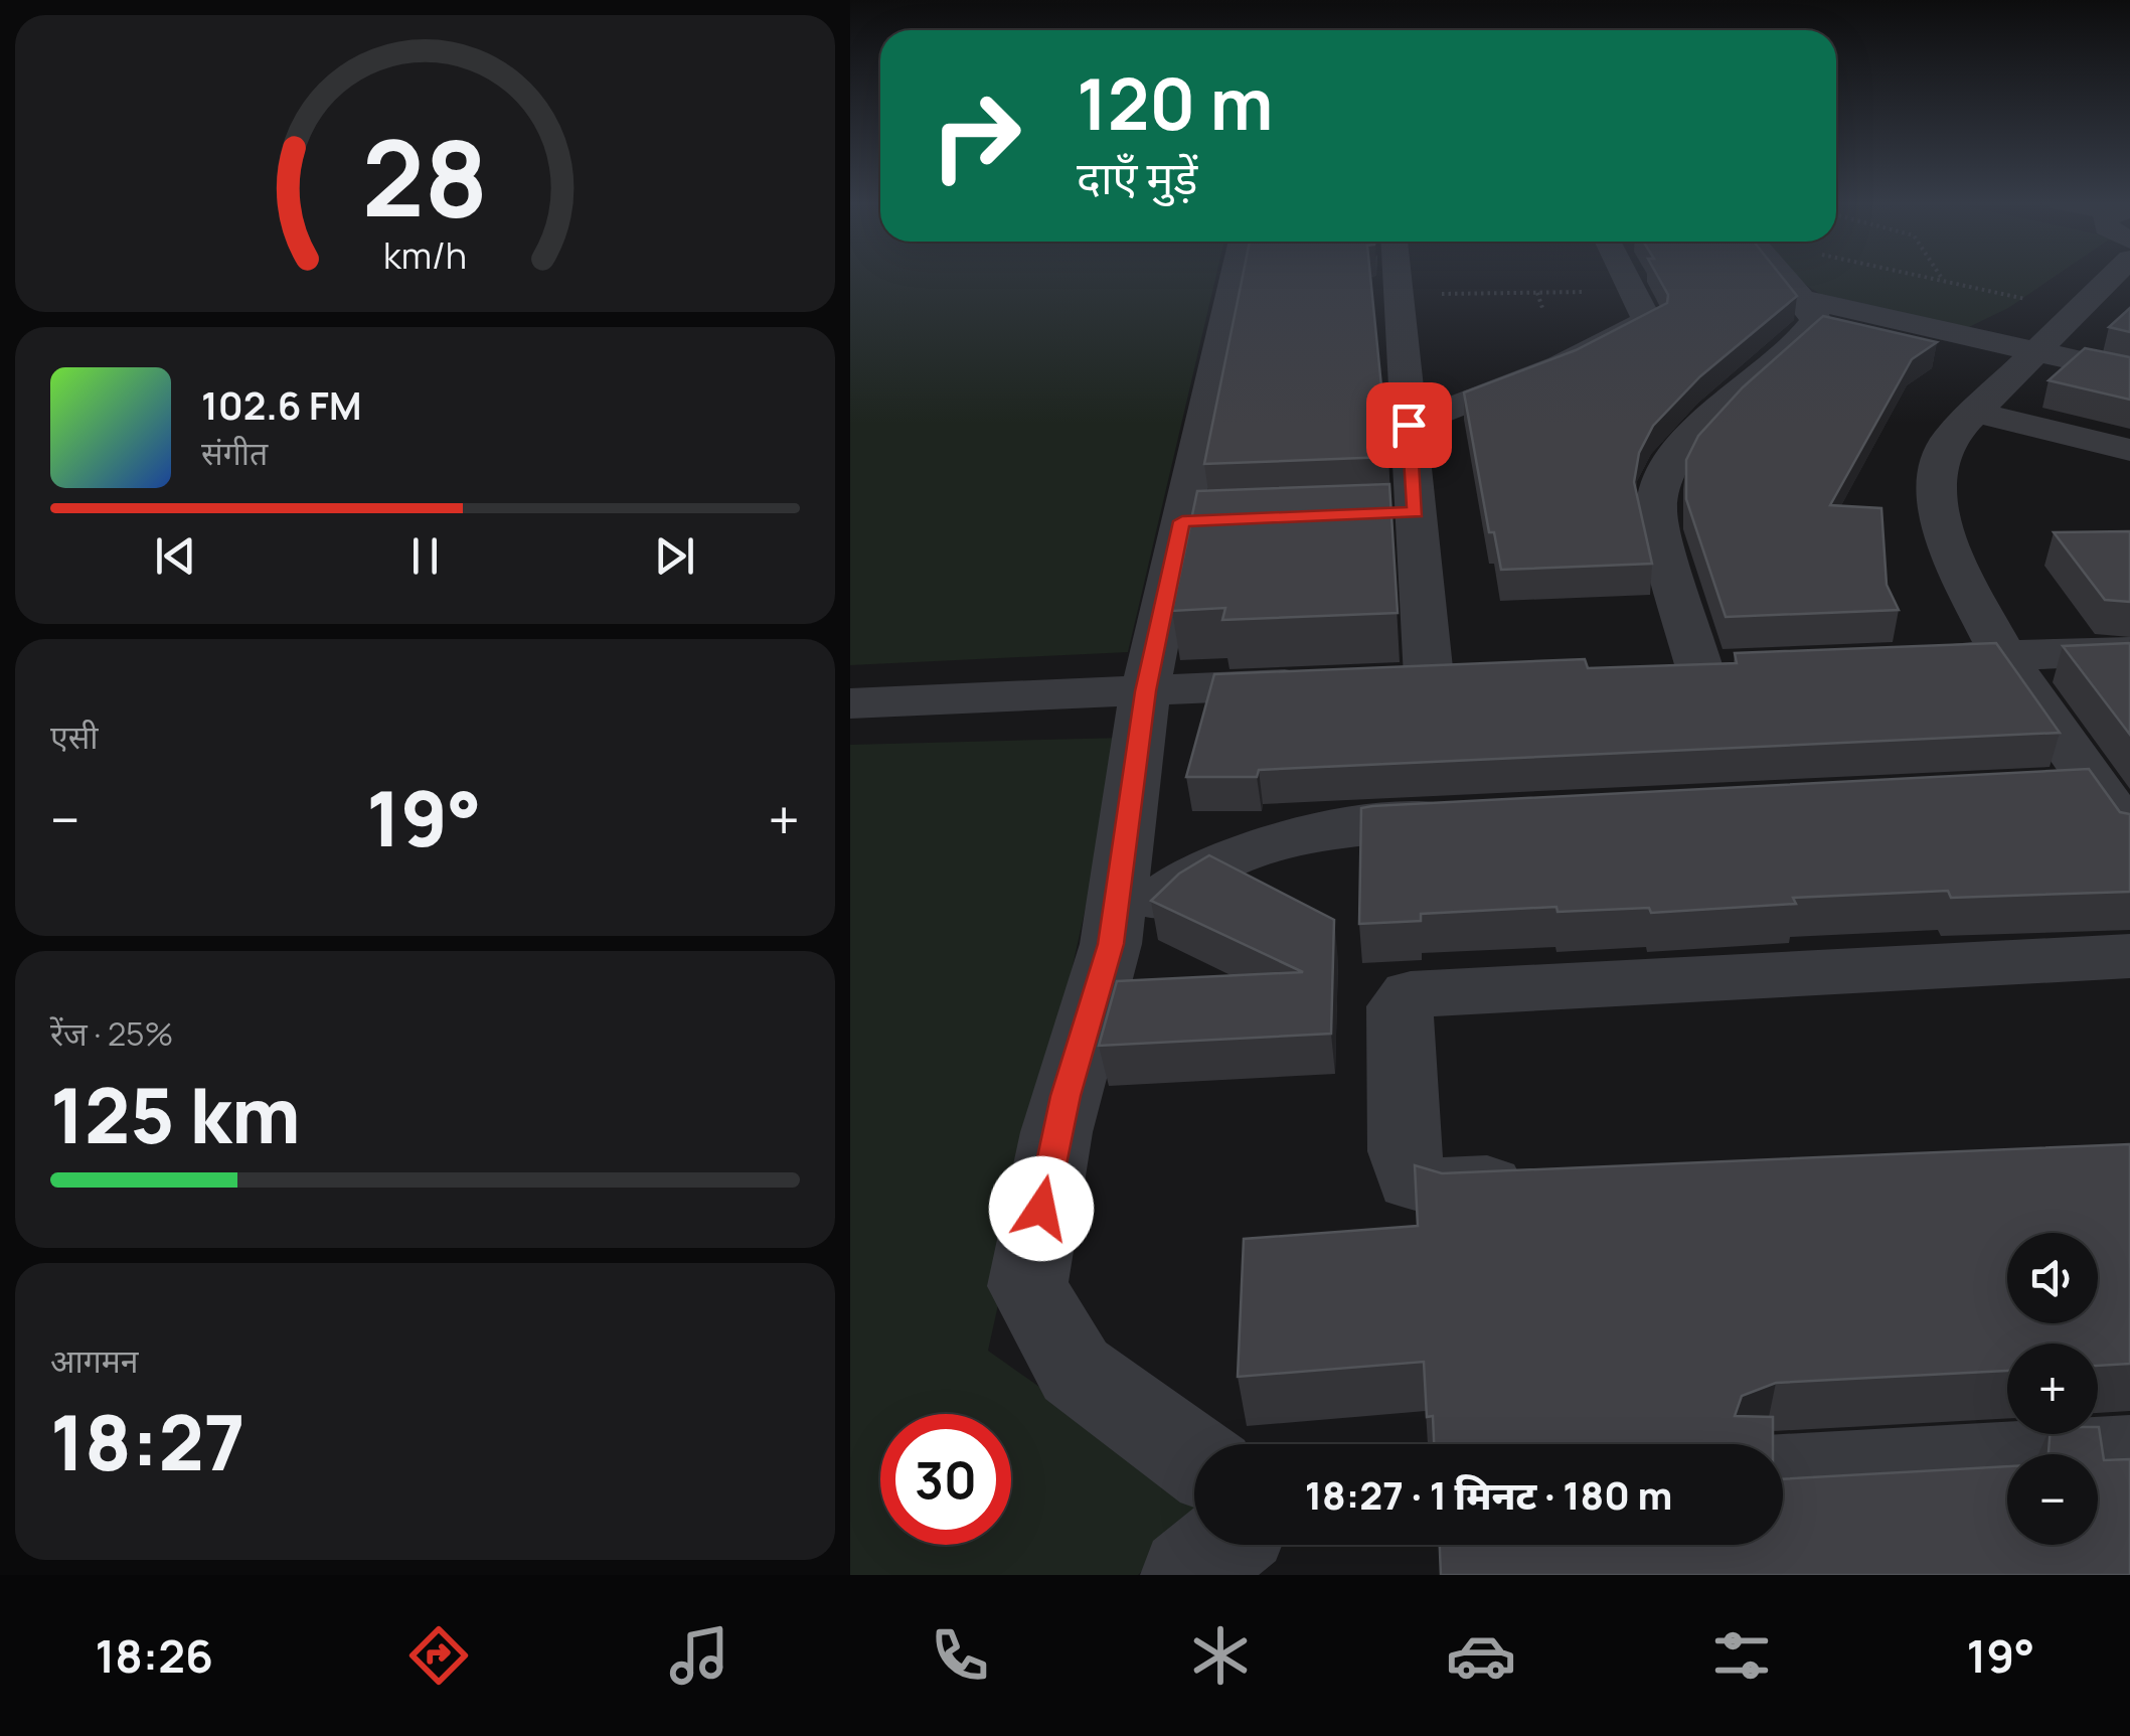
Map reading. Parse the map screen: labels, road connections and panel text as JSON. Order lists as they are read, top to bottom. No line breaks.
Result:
{"page":{"turn":["120 m","दाएँ मुड़ें"],"song":["102.6 FM","संगीत"],"tile":["एसी",["रेंज · 25%","125 km"],["आगमन","18:27"]],"heat":["−","19°","+"],"map_buttons":["+","−"],"limit":"30","trip":"18:27 · 1 मिनट · 180 m","tabs":["18:26","19°"],"gauge":["28","km/h"]}}
